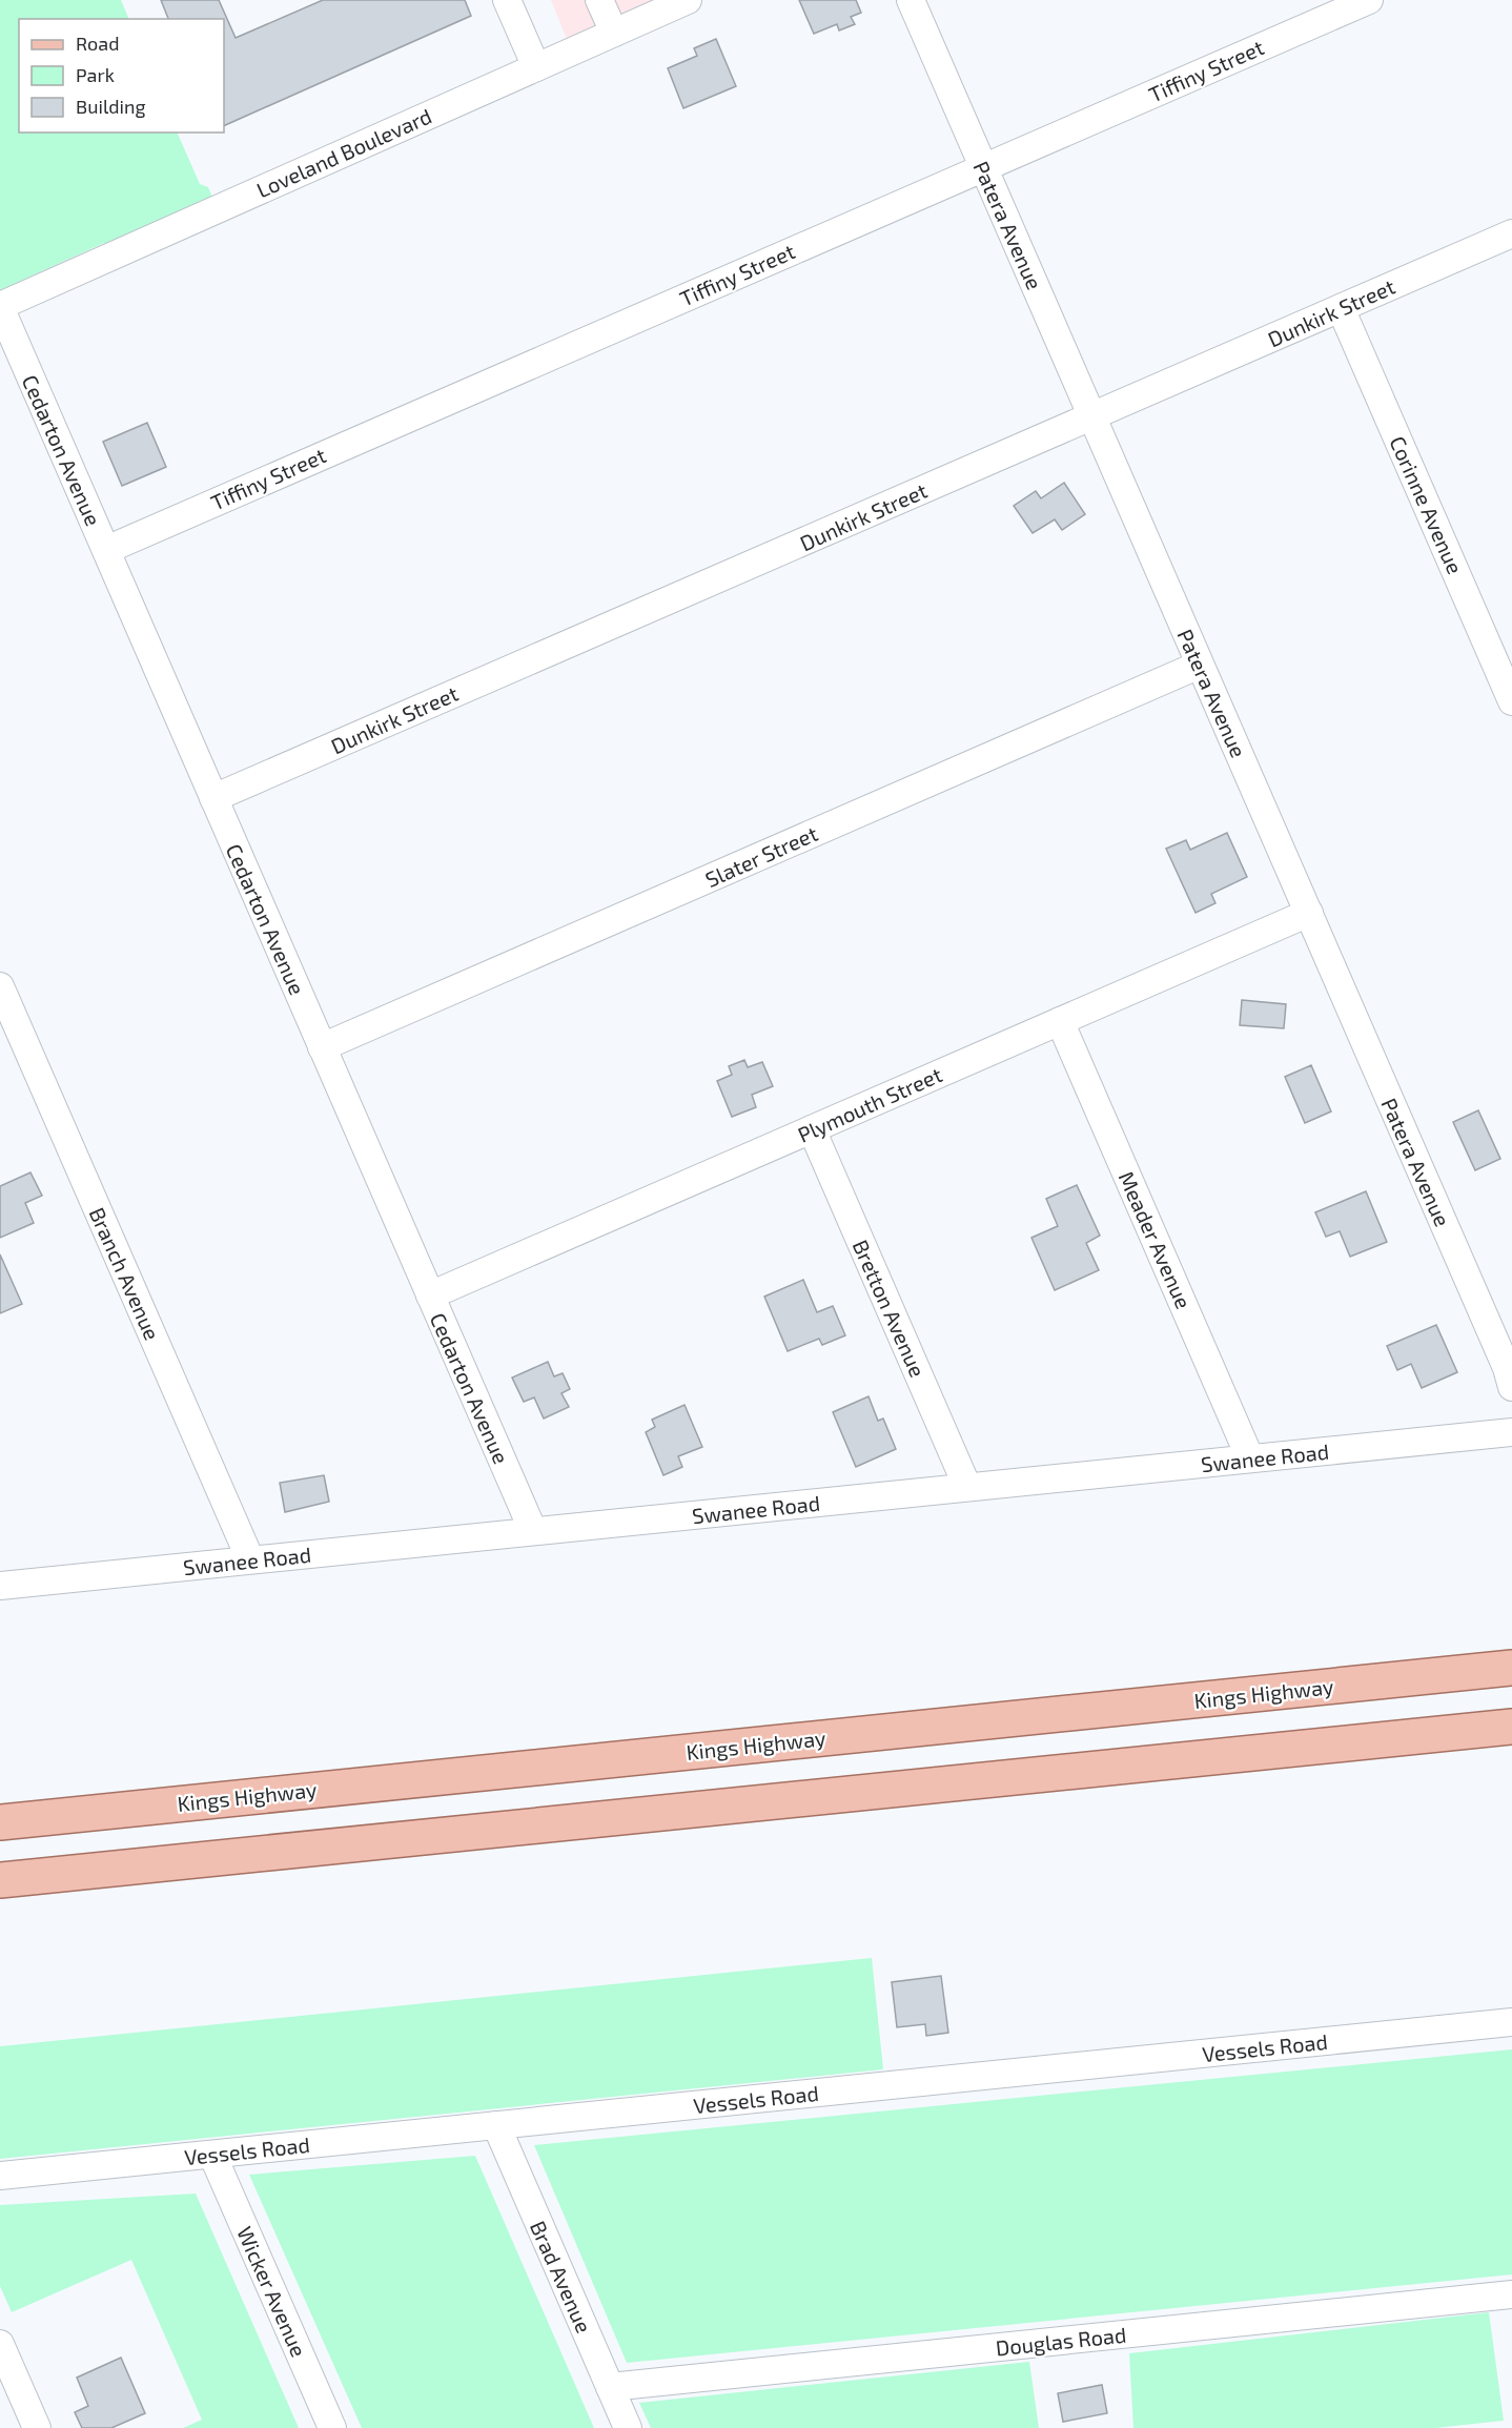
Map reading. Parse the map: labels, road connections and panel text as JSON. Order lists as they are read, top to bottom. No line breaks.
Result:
{"streets":{"main road":["Kings Highway"],"street":["Tiffiny Street","Loveland Boulevard","Patera Avenue","Dunkirk Street","Cedarton Avenue","Corinne Avenue","Slater Street","Plymouth Street","Meader Avenue","Branch Avenue","Bretton Avenue","Swanee Road","Vessels Road","Brad Avenue","Wicker Avenue","Douglas Road"]},"crossings":[["Tiffiny Street","Patera Avenue"],["Tiffiny Street","Cedarton Avenue"],["Loveland Boulevard","Cedarton Avenue"],["Patera Avenue","Dunkirk Street"],["Patera Avenue","Slater Street"],["Patera Avenue","Plymouth Street"],["Dunkirk Street","Cedarton Avenue"],["Dunkirk Street","Corinne Avenue"],["Cedarton Avenue","Slater Street"],["Cedarton Avenue","Plymouth Street"],["Cedarton Avenue","Swanee Road"],["Plymouth Street","Meader Avenue"],["Plymouth Street","Bretton Avenue"],["Meader Avenue","Swanee Road"],["Branch Avenue","Swanee Road"],["Bretton Avenue","Swanee Road"],["Vessels Road","Brad Avenue"],["Vessels Road","Wicker Avenue"],["Brad Avenue","Douglas Road"]],"legend":["Road","Park","Building"]}
